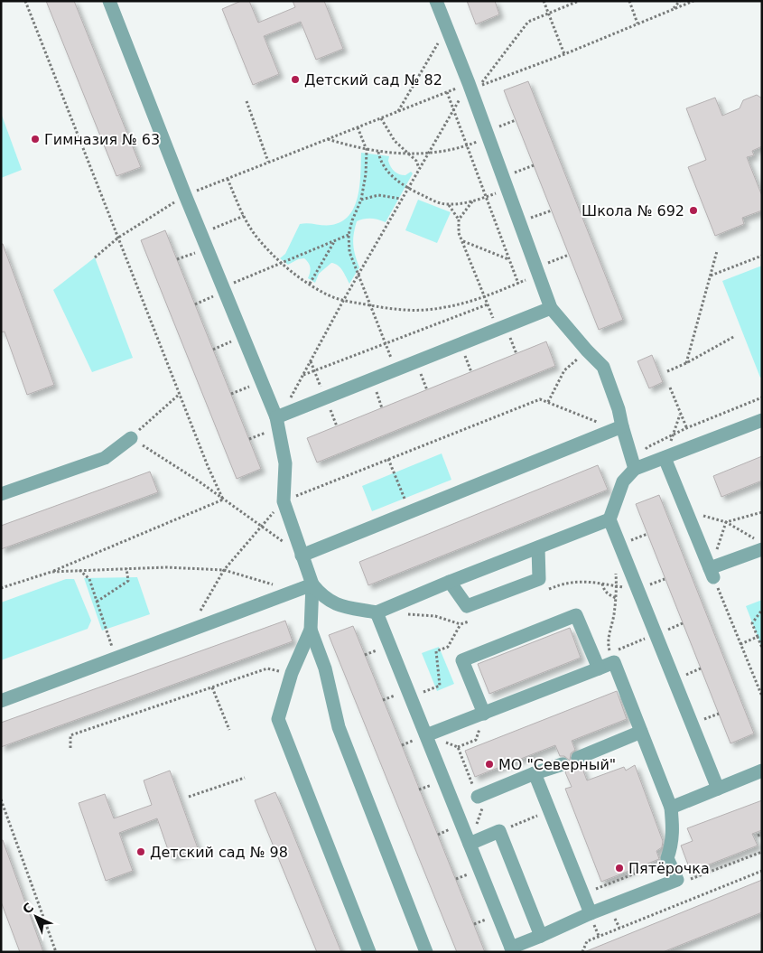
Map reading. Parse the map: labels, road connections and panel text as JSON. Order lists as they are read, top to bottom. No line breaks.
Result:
{"places":["Детский сад № 82","Гимназия № 63","Школа № 692","МО \"Северный\"","Детский сад № 98","Пятёрочка"],"north":"top left"}
